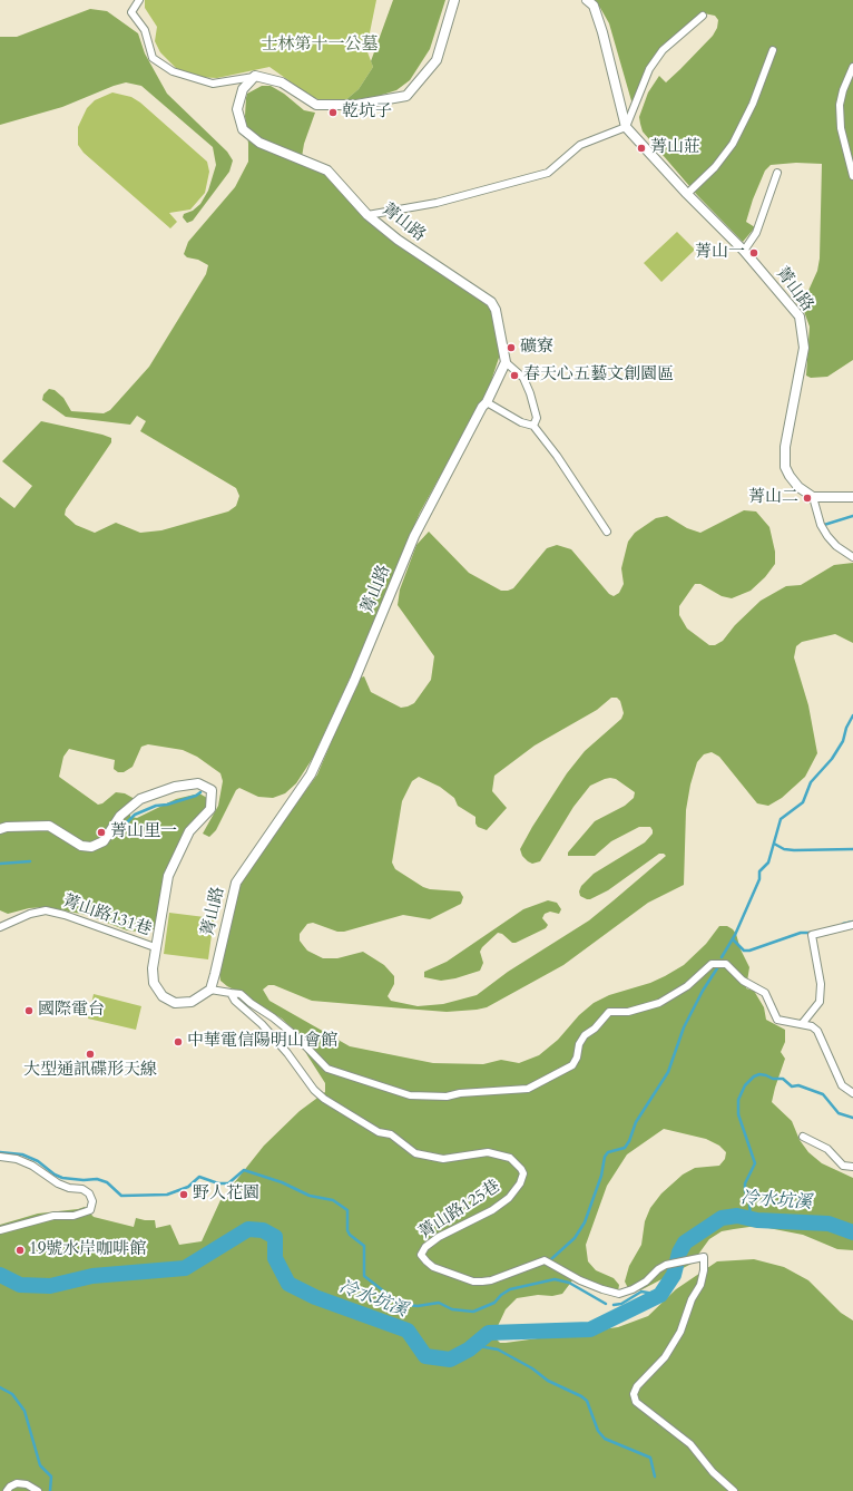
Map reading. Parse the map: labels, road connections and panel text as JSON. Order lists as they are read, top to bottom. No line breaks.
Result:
{"streets":{"street":["菁山路","菁山路131巷","菁山路125巷"]},"water":["冷水坑溪"],"parks":["士林第十一公墓"],"places":["乾坑子","菁山莊","菁山一","礦寮","春天心五藝文創園區","菁山二","菁山里一","國際電台","中華電信陽明山會館","大型通訊碟形天線","野人花園","19號水岸咖啡館"]}
